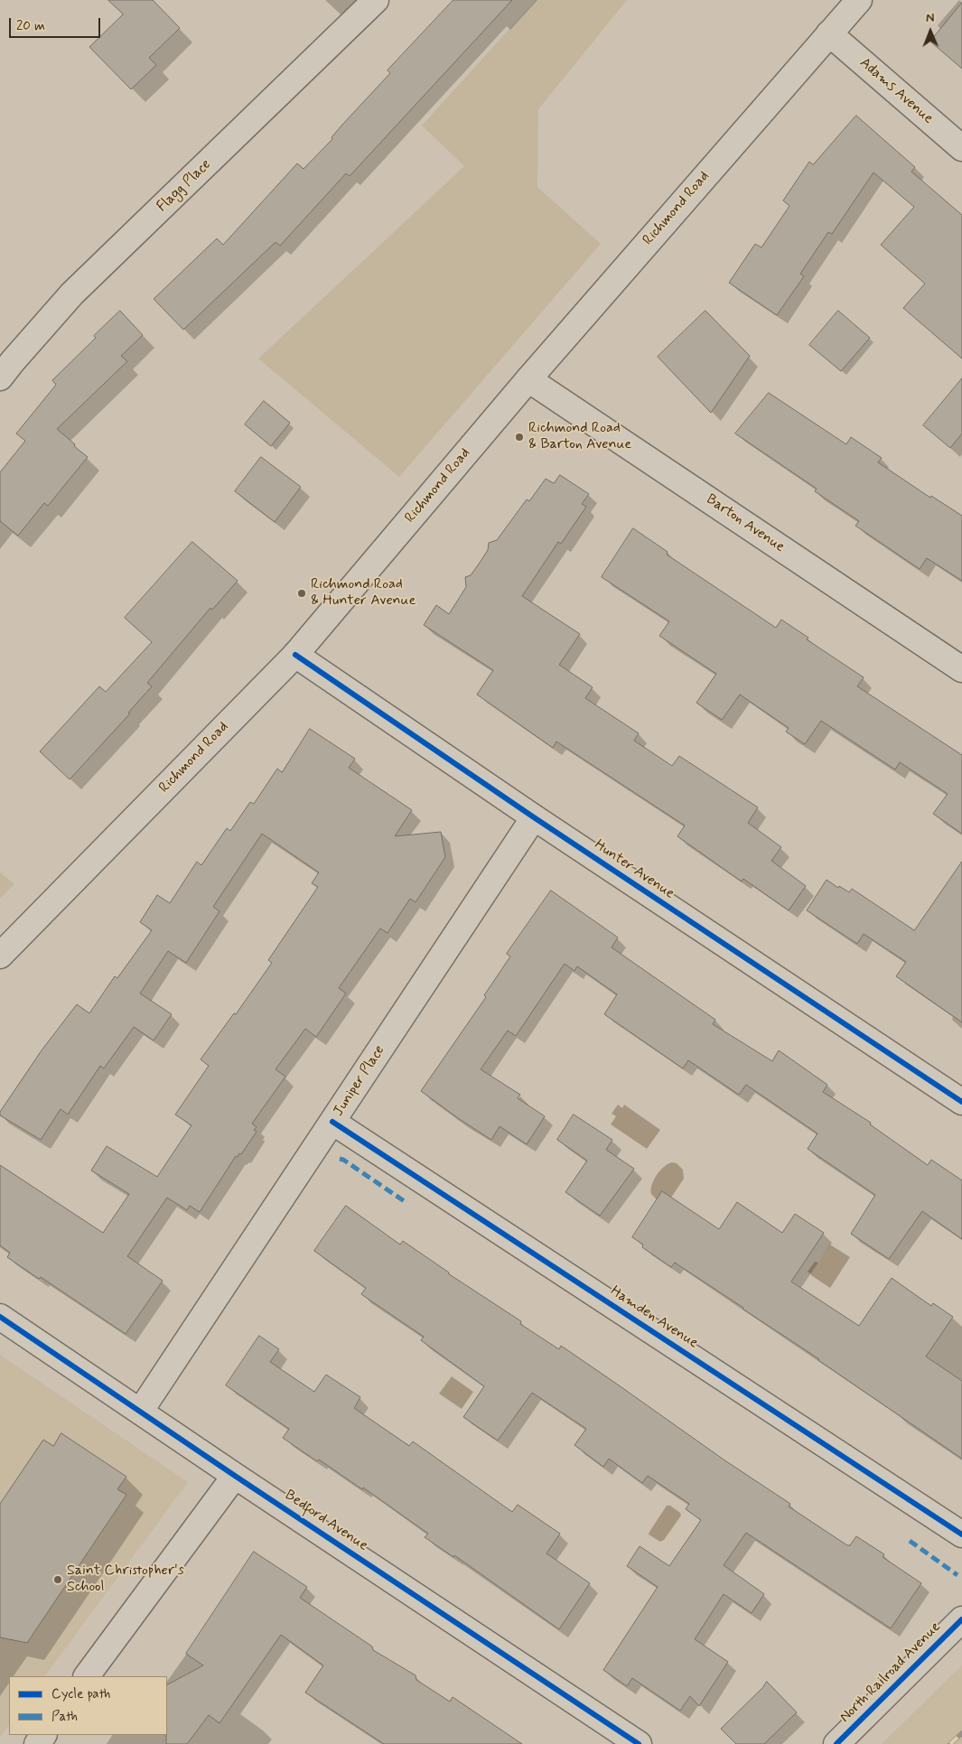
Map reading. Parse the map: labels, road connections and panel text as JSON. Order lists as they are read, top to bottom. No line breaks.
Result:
{"streets":{"street":["Adams Avenue","Flagg Place","Richmond Road","Barton Avenue","Hunter Avenue","Juniper Place","Hamden Avenue","Bedford Avenue","North Railroad Avenue"]},"crossings":[["Adams Avenue","Richmond Road"],["Richmond Road","Barton Avenue"],["Richmond Road","Hunter Avenue"],["Hunter Avenue","Juniper Place"],["Juniper Place","Hamden Avenue"],["Juniper Place","Bedford Avenue"]],"places":["Richmond Road & Barton Avenue","Richmond Road & Hunter Avenue","Saint Christopher's School"],"legend":["Cycle path","Path"],"scale_bar":"20 m","north":"top"}
